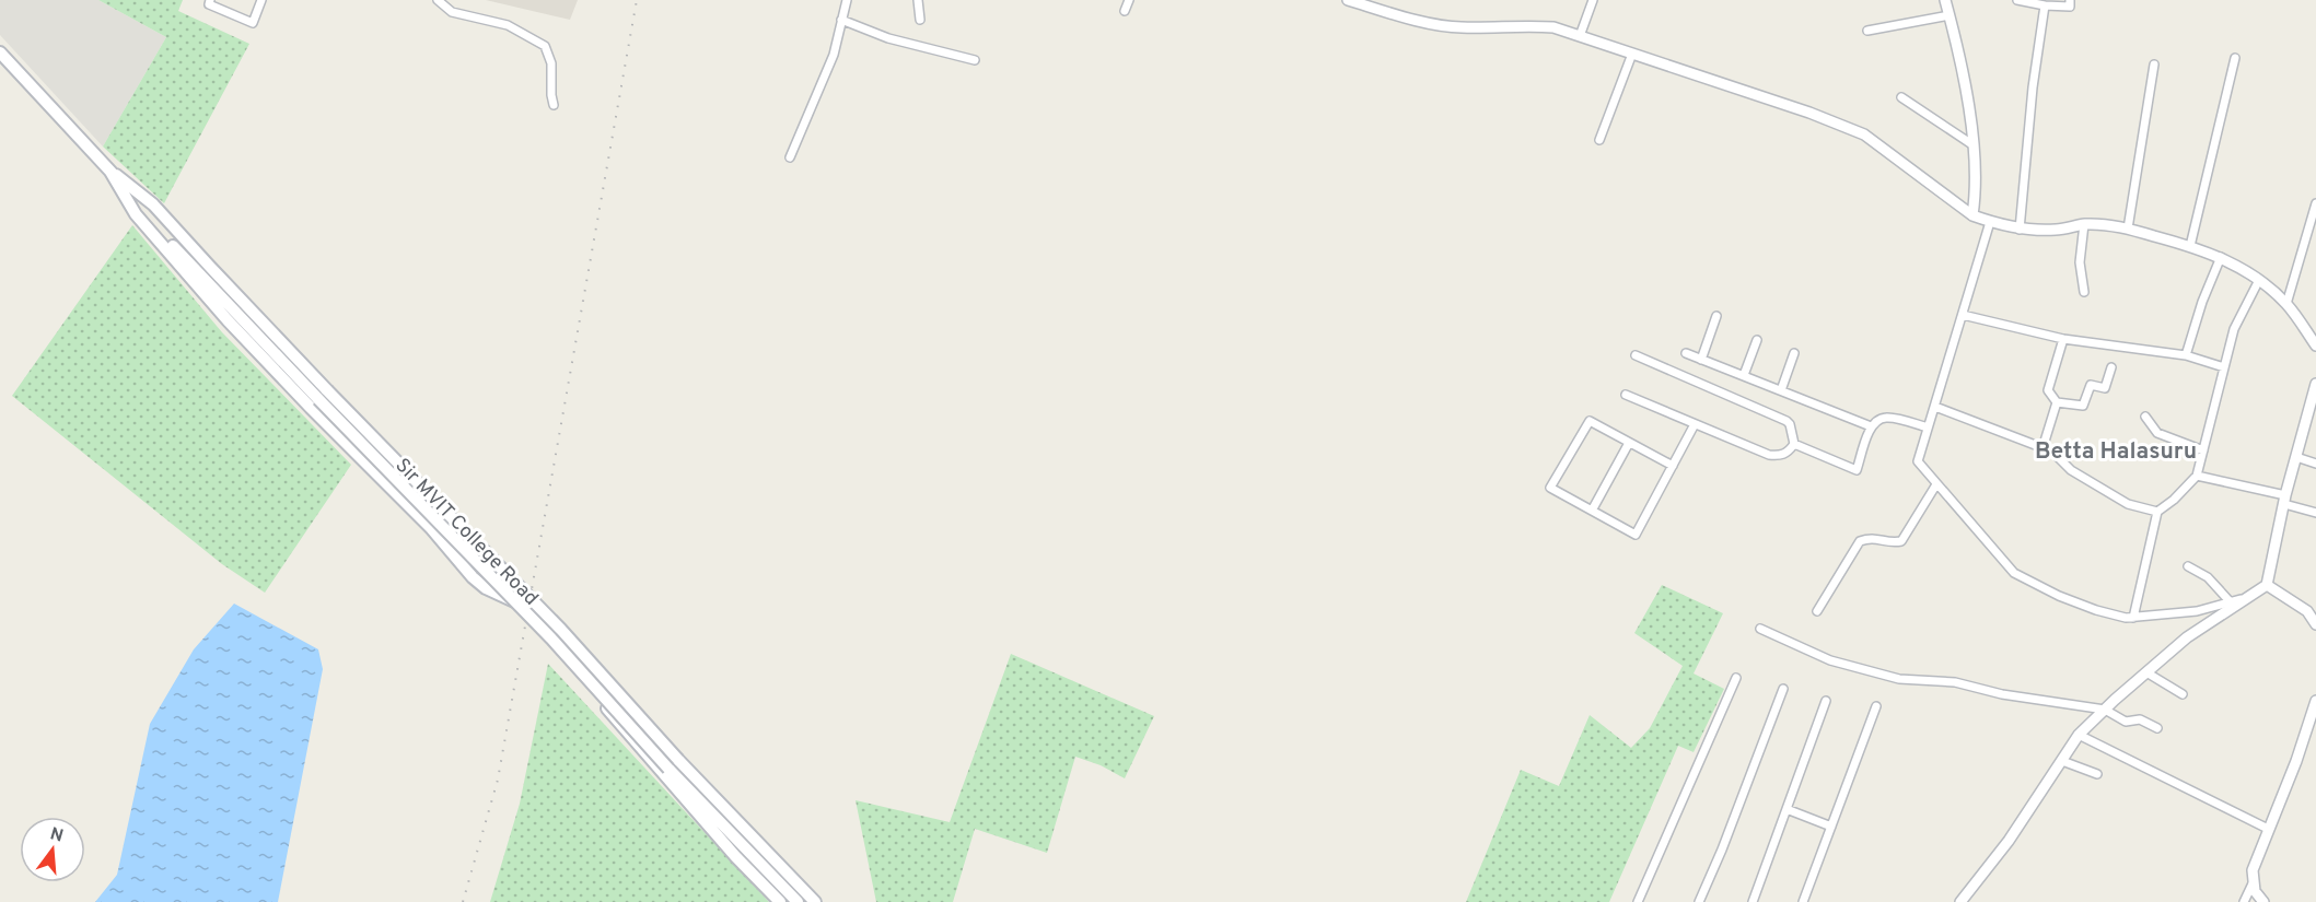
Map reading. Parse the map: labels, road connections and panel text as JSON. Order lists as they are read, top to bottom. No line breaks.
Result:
{"streets":{"main road":["Sir MVIT College Road"]},"districts":["Betta Halasuru"],"north":"top"}
